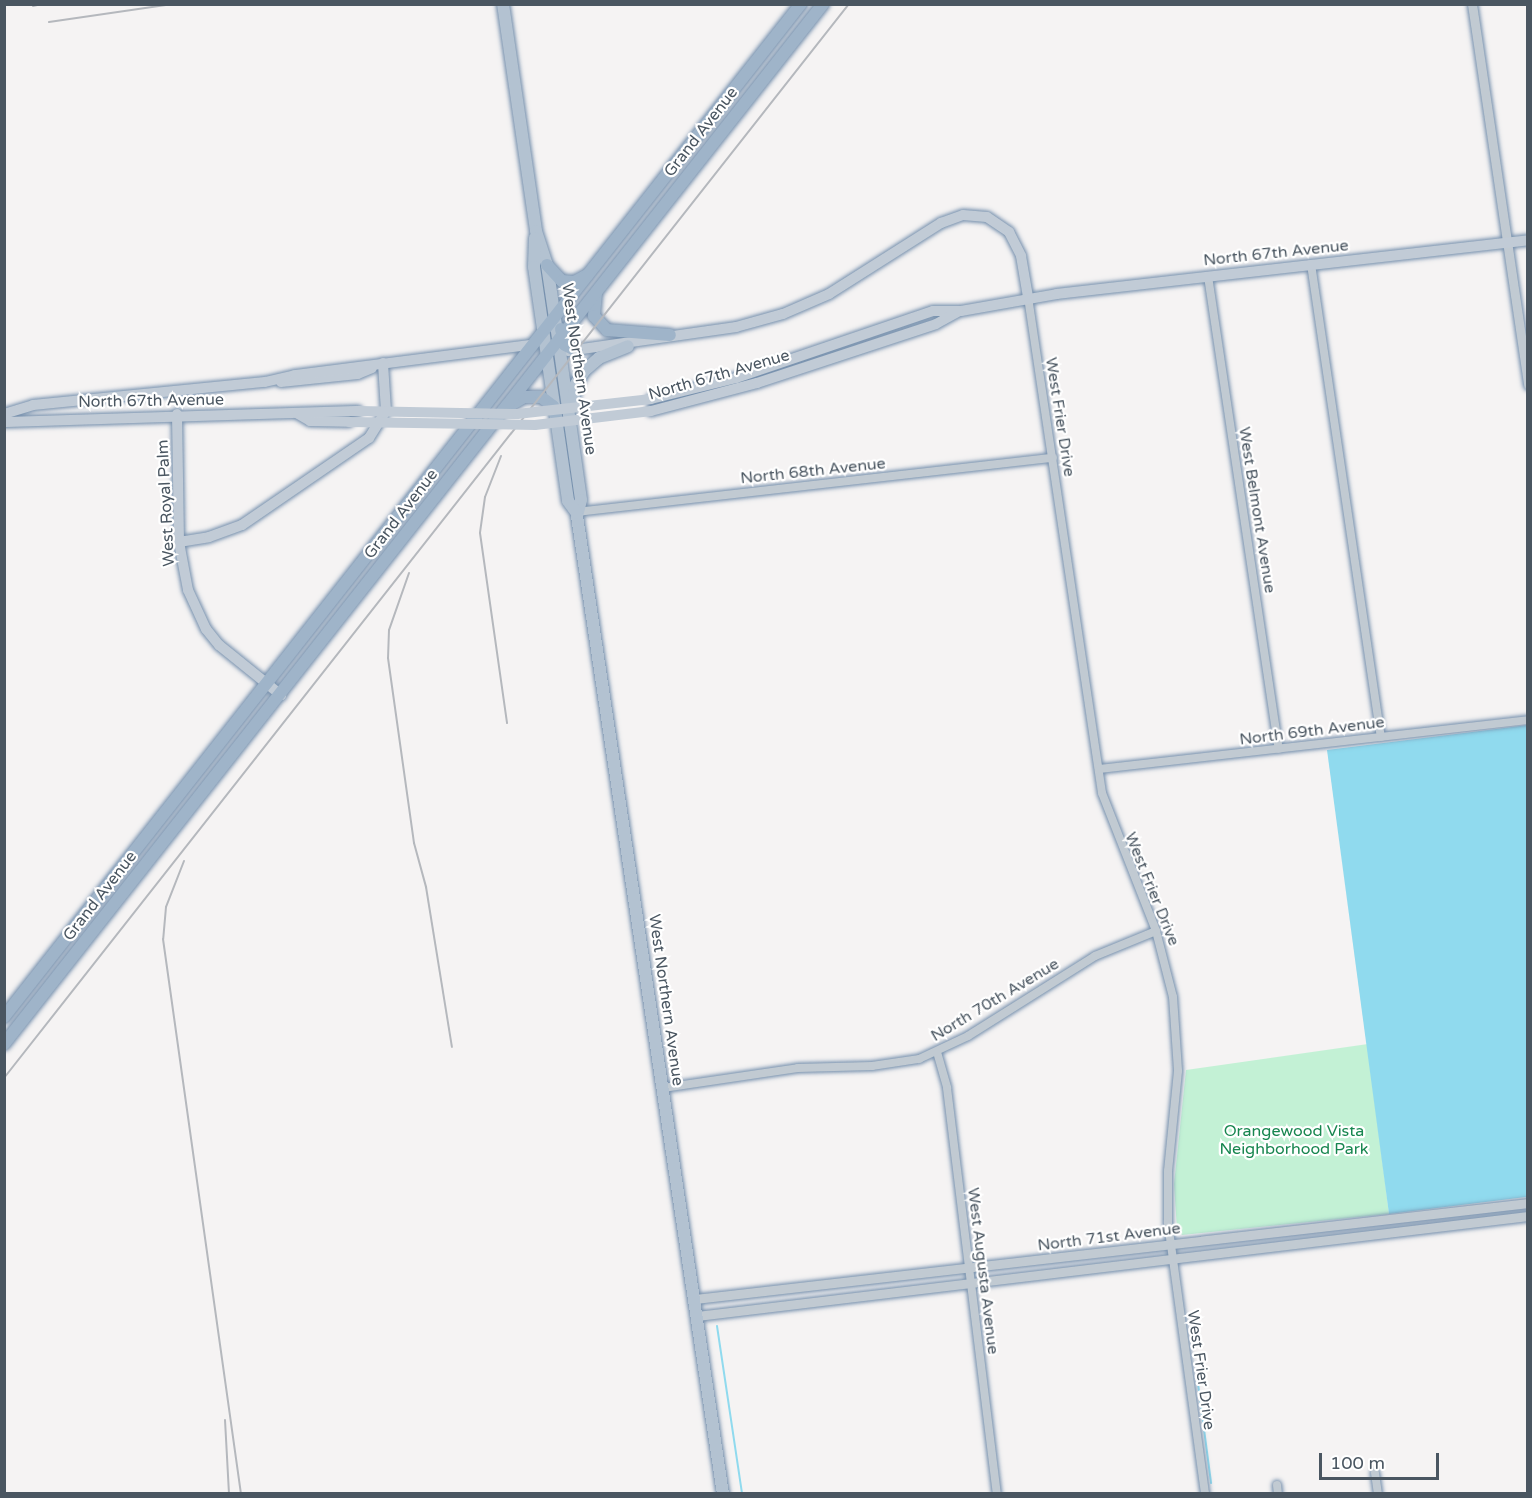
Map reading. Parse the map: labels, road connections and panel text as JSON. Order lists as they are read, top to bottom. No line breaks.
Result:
{"streets":{"highway":["Grand Avenue"],"main road":["North 67th Avenue","West Northern Avenue","West Royal Palm"],"street":["West Frier Drive","North 68th Avenue","West Belmont Avenue","North 69th Avenue","North 70th Avenue","North 71st Avenue","West Augusta Avenue"]},"crossings":[["Grand Avenue","North 67th Avenue"],["Grand Avenue","West Northern Avenue"],["Grand Avenue","West Royal Palm"],["North 67th Avenue","West Frier Drive"],["North 67th Avenue","West Royal Palm"],["North 67th Avenue","West Belmont Avenue"],["West Northern Avenue","North 68th Avenue"],["West Northern Avenue","North 70th Avenue"],["West Northern Avenue","North 71st Avenue"],["West Frier Drive","North 68th Avenue"],["West Frier Drive","North 69th Avenue"],["West Frier Drive","North 70th Avenue"],["West Frier Drive","North 71st Avenue"],["West Belmont Avenue","North 69th Avenue"],["North 70th Avenue","West Augusta Avenue"],["North 71st Avenue","West Augusta Avenue"]],"parks":["Orangewood Vista Neighborhood Park"],"scale_bar":"100 m"}
